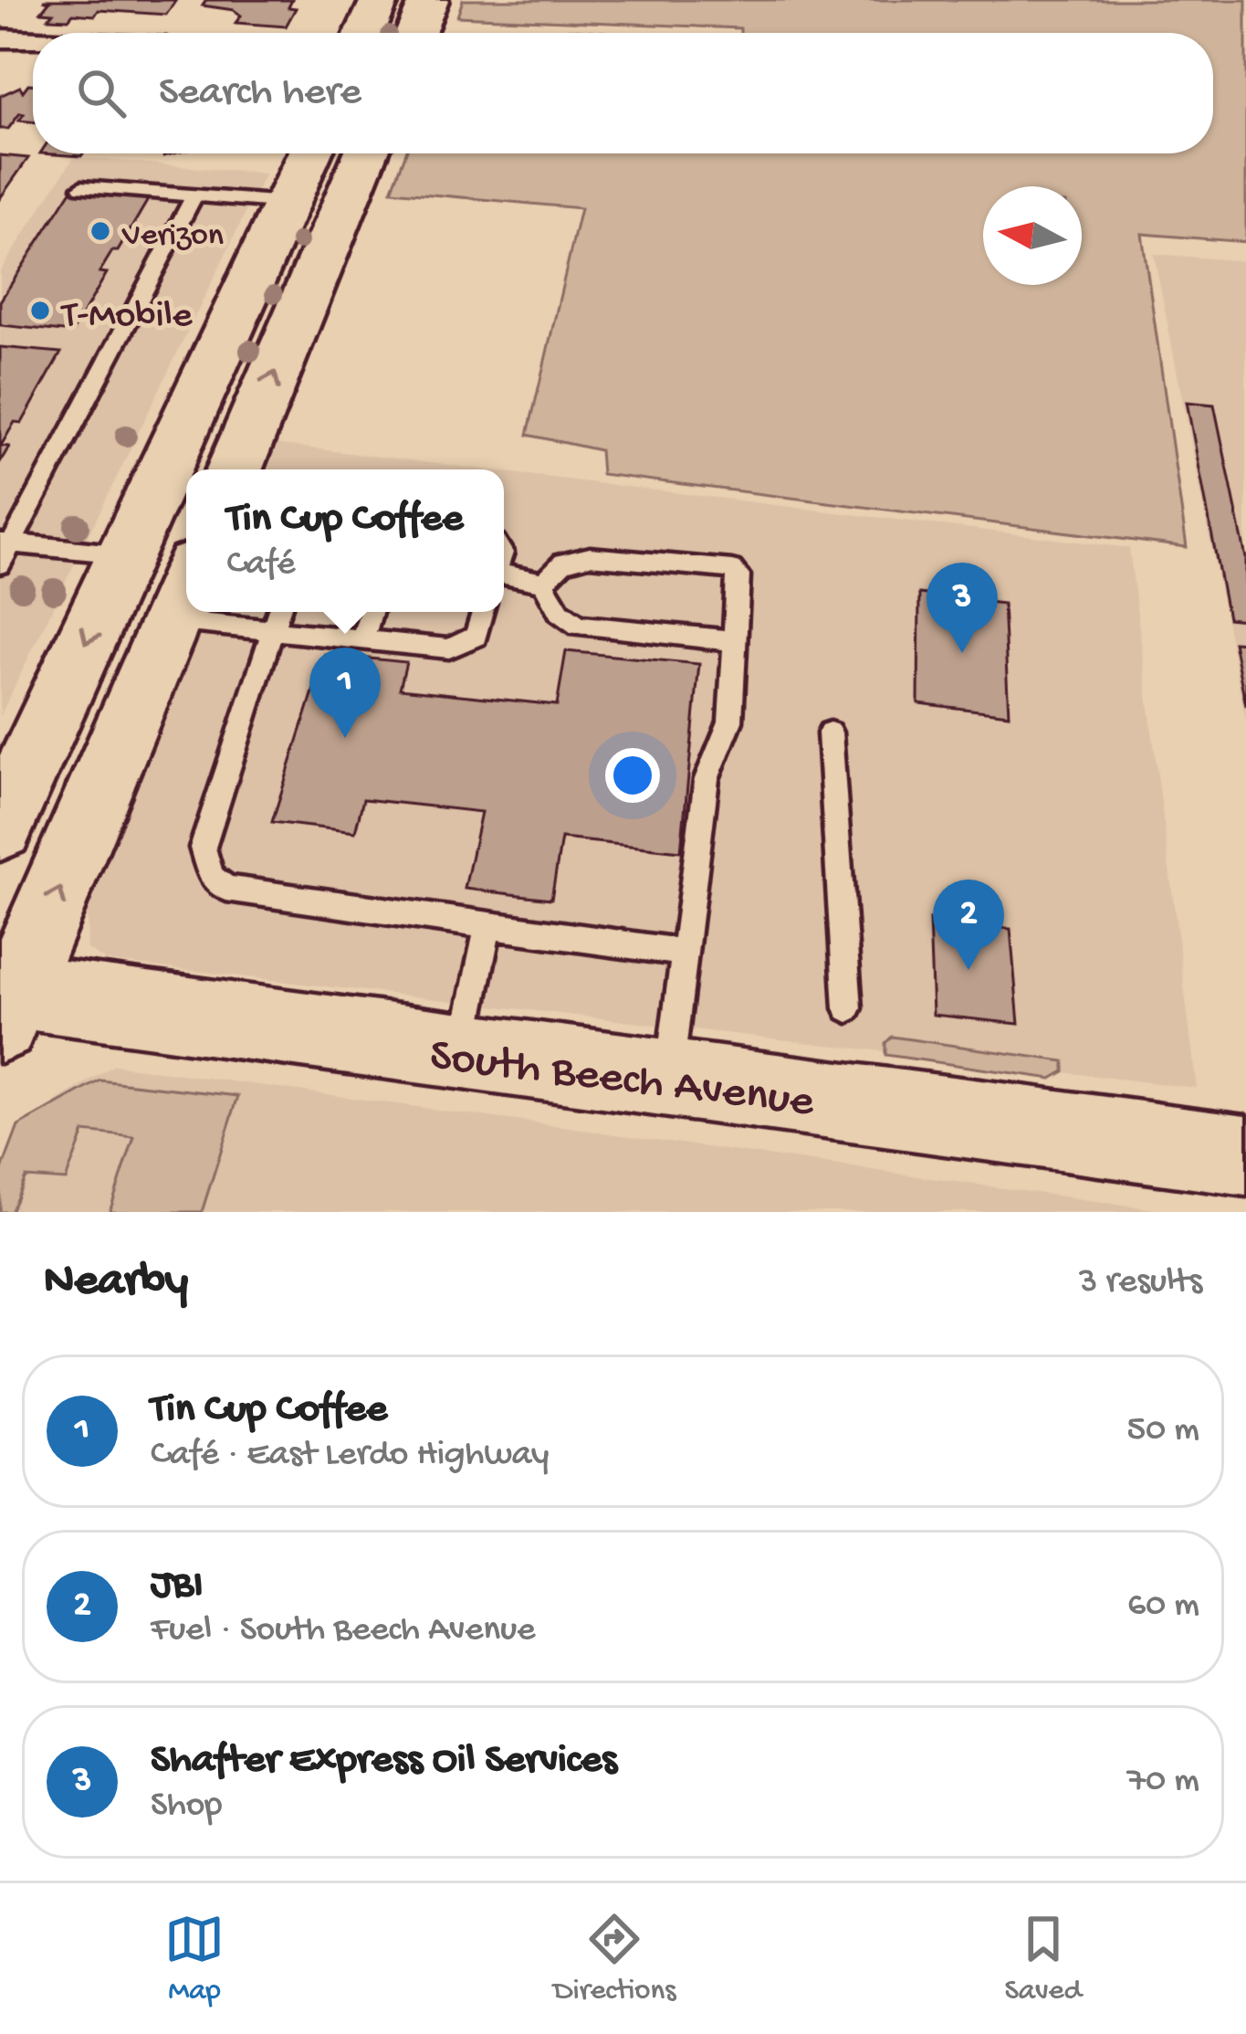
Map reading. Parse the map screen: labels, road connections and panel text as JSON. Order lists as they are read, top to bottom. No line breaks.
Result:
{"streets":{"main road":["South Beech Avenue"]},"places":["Verizon","T-Mobile"],"north":"left","page":{"search":"Search here","popup":["Tin Cup Coffee","Café"],"pins":["3","1","2"],"heading":["Nearby","3 results"],"list":[{"mark":"1","name":"Tin Cup Coffee","note":"Café · East Lerdo Highway","value":"50 m"},{"mark":"2","name":"JBI","note":"Fuel · South Beech Avenue","value":"60 m"},{"mark":"3","name":"Shafter Express Oil Services","note":"Shop","value":"70 m"}],"nav":["Map","Directions","Saved"]}}
